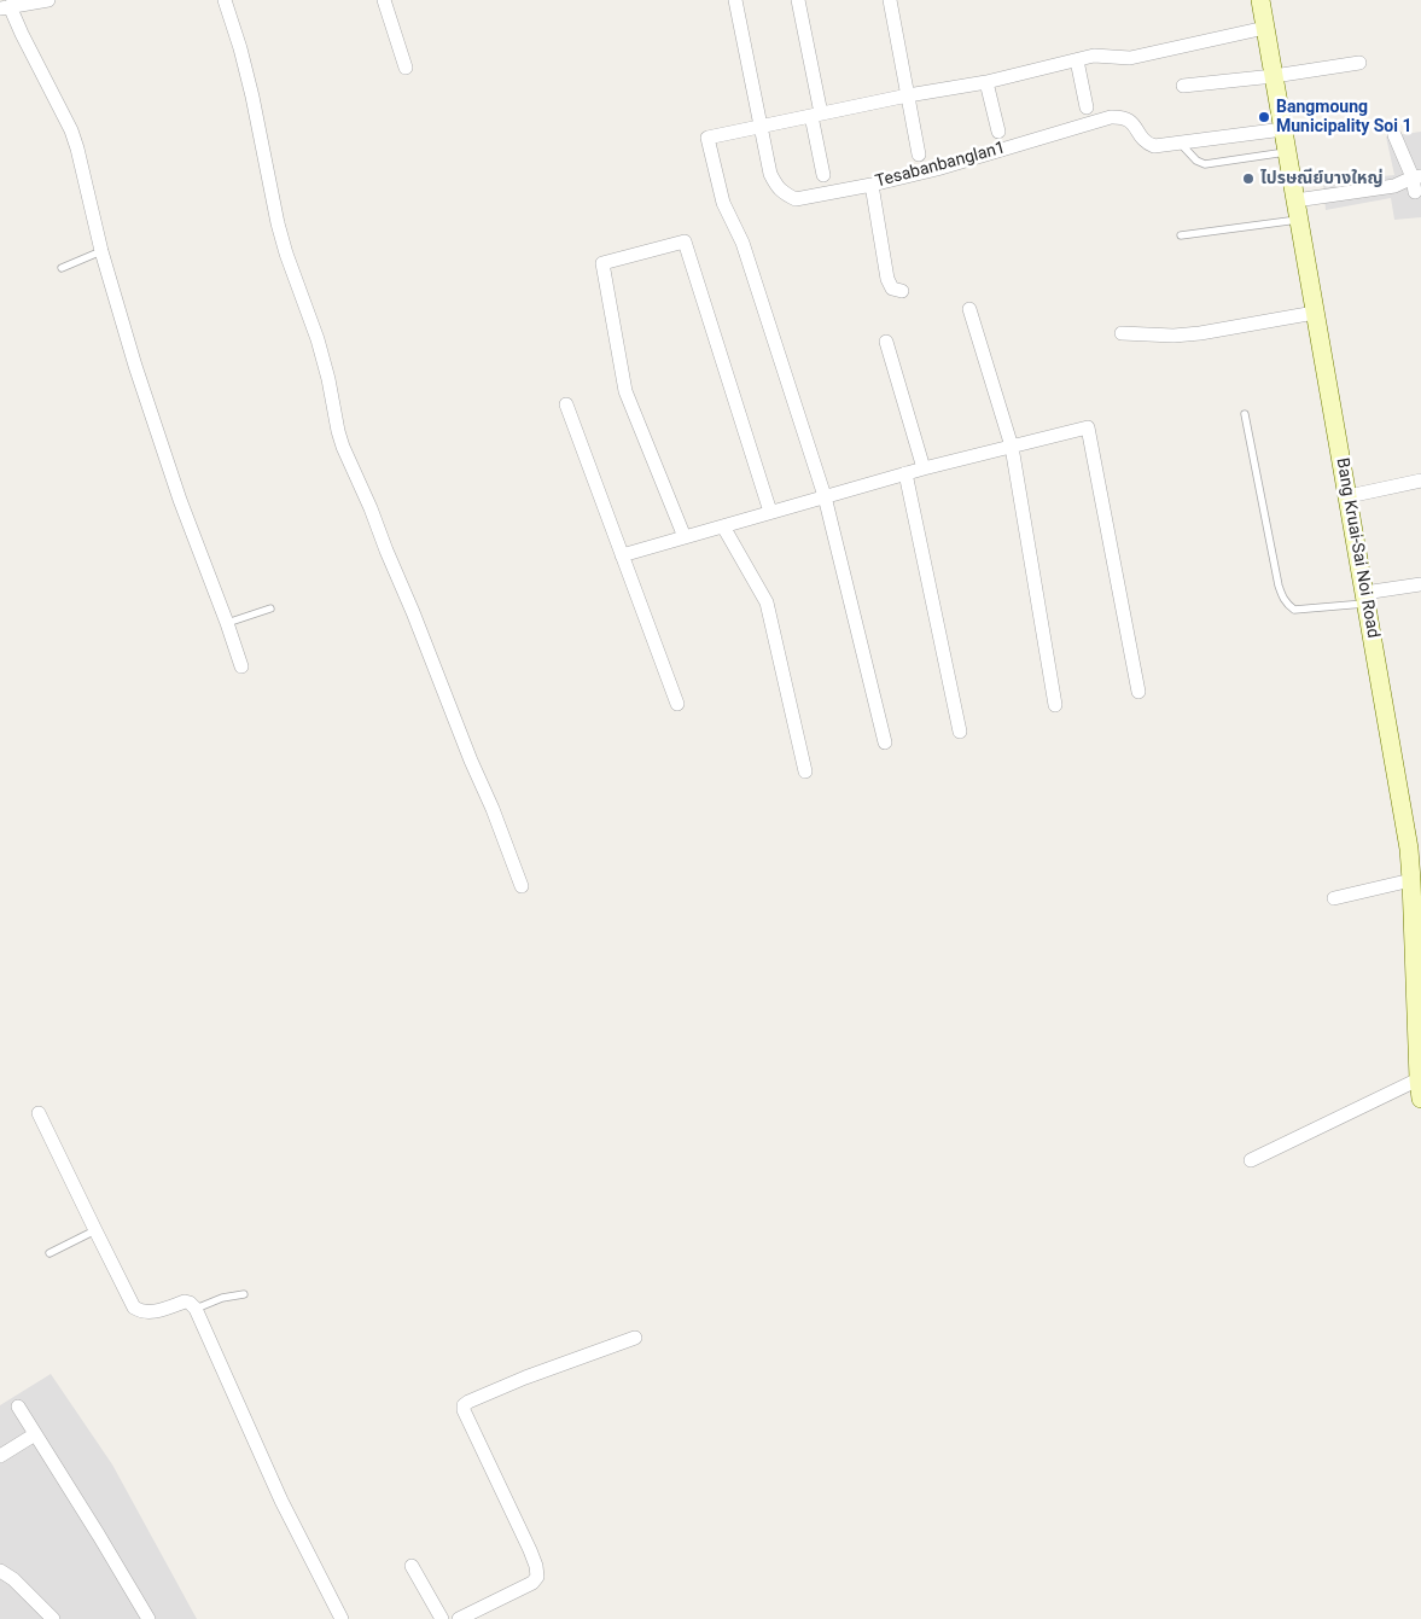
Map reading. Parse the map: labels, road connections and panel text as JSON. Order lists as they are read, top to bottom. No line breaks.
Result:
{"streets":{"street":["Tesabanbanglan1","Bang Kruai-Sai Noi Road"]},"crossings":[["Tesabanbanglan1","Bang Kruai-Sai Noi Road"]],"places":["Bangmoung Municipality Soi 1","ไปรษณีย์บางใหญ่"]}
